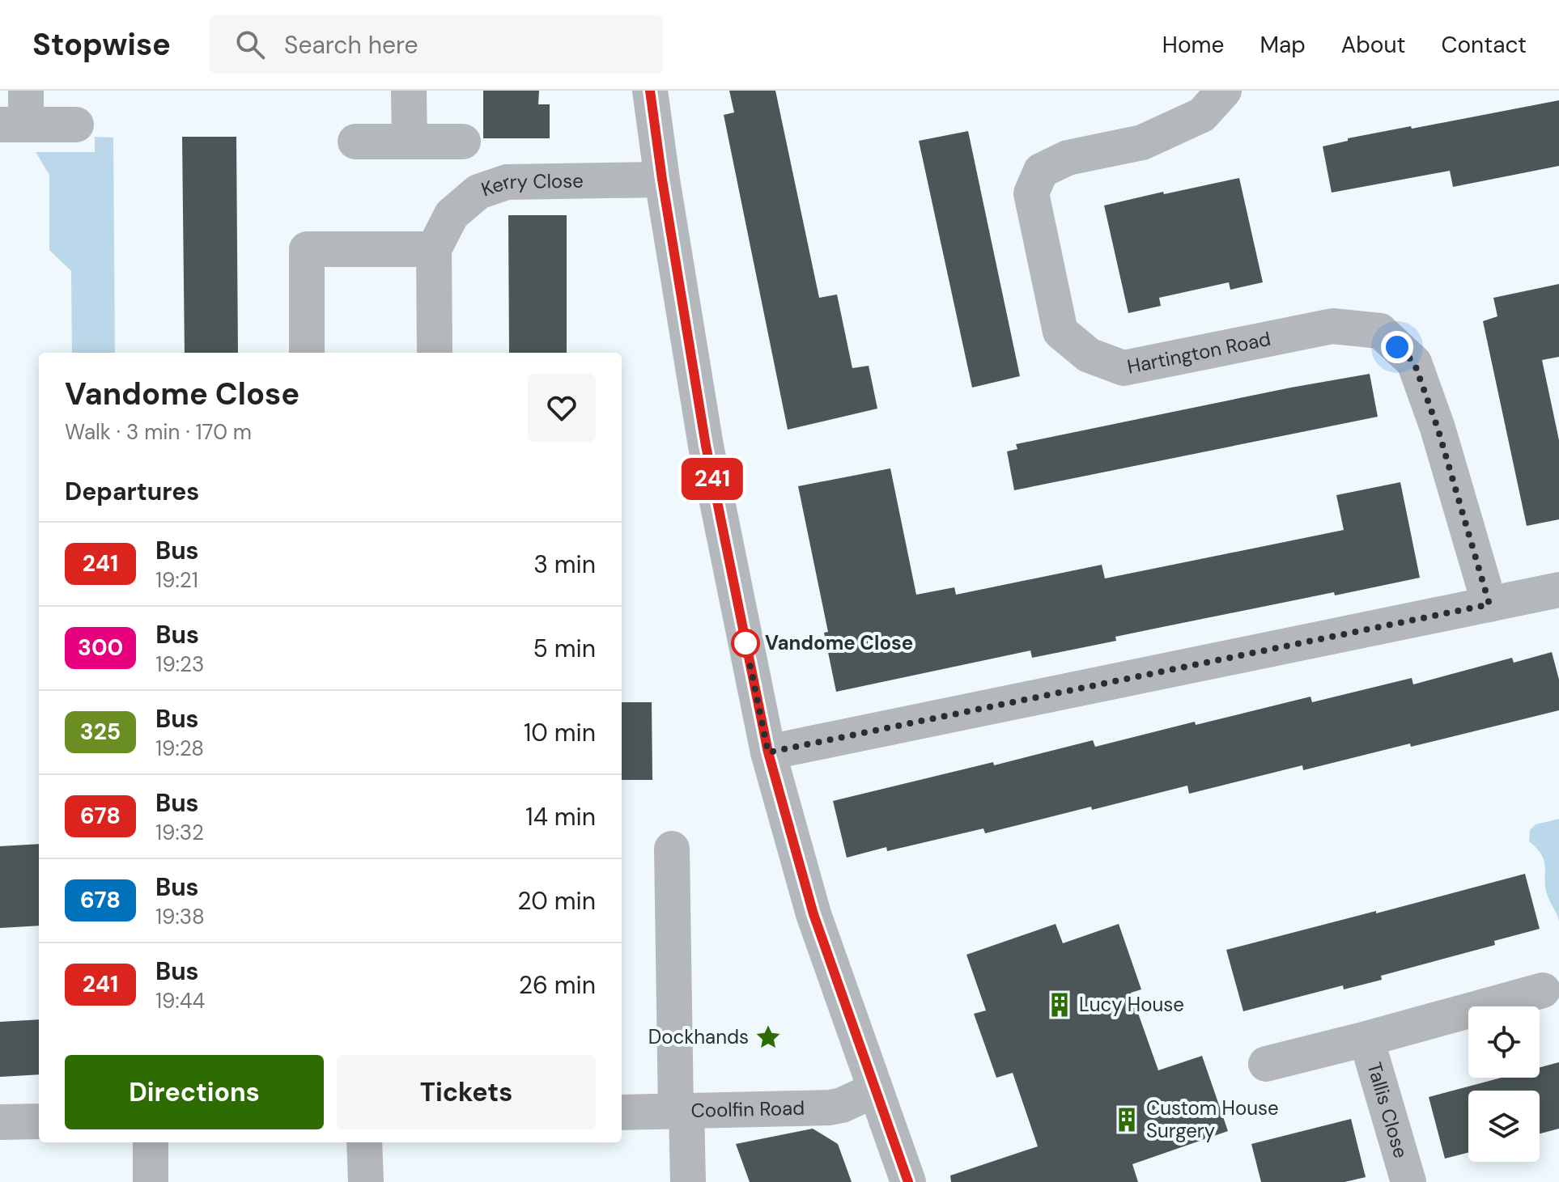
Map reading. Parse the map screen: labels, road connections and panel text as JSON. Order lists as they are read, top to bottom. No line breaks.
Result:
{"streets":{"street":["Kerry Close","Hartington Road","Coolfin Road","Tallis Close"]},"places":{"other":["Vandome Close"],"building":["Lucy House","Custom House Surgery"],"place":["Dockhands"]},"lines":["bus line 241"],"page":{"header":"Stopwise","search":"Search here","nav":["Home","Map","About","Contact"],"on_map":"241","heading":[["Vandome Close","Walk · 3 min · 170 m"],"Departures"],"list":[{"mark":"241","name":"Bus","note":"19:21","value":"3 min"},{"mark":"300","name":"Bus","note":"19:23","value":"5 min"},{"mark":"325","name":"Bus","note":"19:28","value":"10 min"},{"mark":"678","name":"Bus","note":"19:32","value":"14 min"},{"mark":"678","name":"Bus","note":"19:38","value":"20 min"},{"mark":"241","name":"Bus","note":"19:44","value":"26 min"}],"buttons":["Directions","Tickets"]}}
